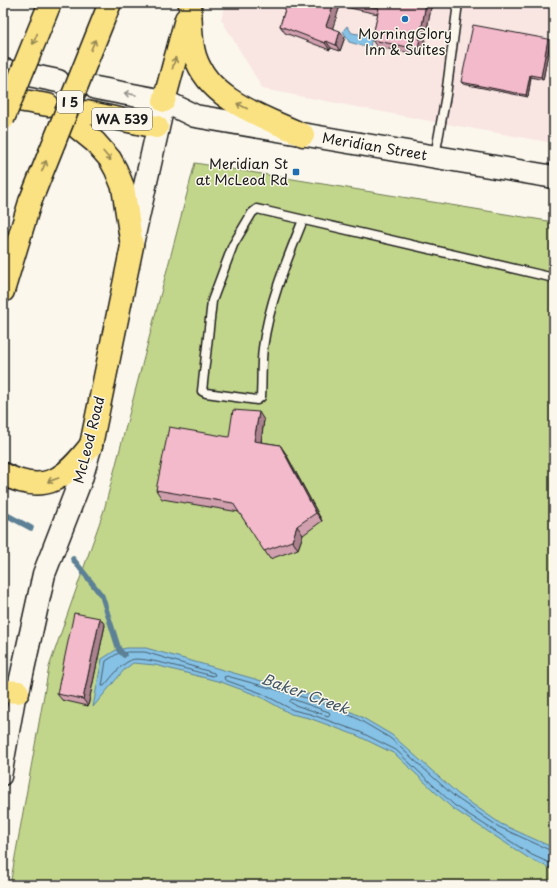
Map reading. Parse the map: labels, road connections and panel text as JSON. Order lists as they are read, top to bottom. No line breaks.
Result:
{"streets":{"highway":["I 5","WA 539","Meridian Street","McLeod Road"]},"crossings":[["Meridian Street","McLeod Road"]],"water":["Baker Creek"],"places":{"other":["MorningGlory Inn & Suites"],"transit":["Meridian St at McLeod Rd"]}}
